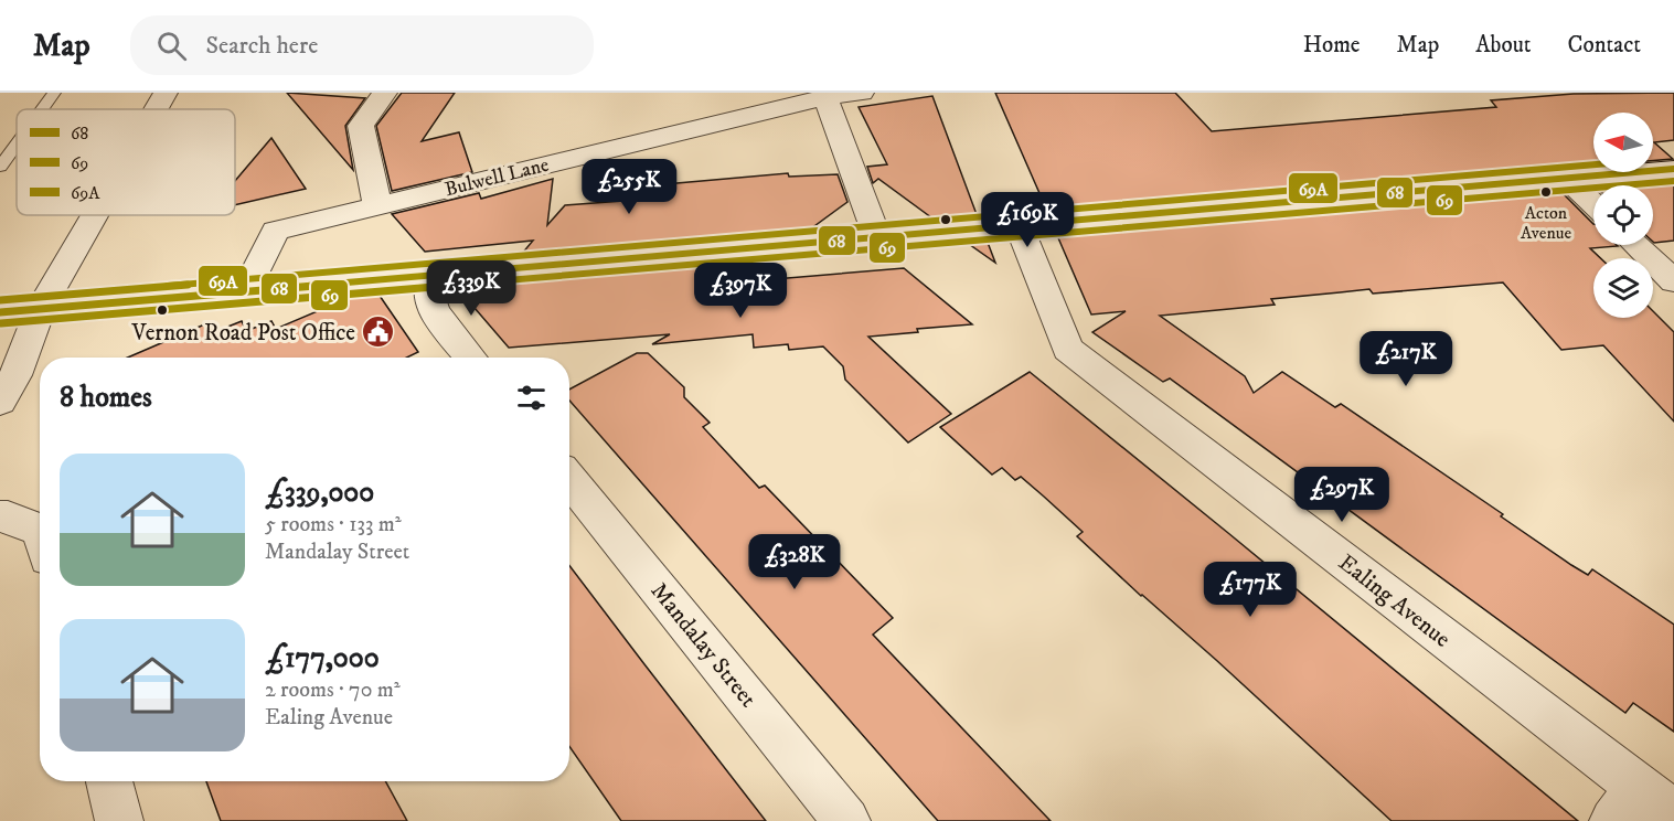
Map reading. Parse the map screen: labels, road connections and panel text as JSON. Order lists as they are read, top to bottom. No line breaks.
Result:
{"streets":{"street":["Bulwell Lane","Ealing Avenue","Mandalay Street"]},"places":{"other":["Acton Avenue"],"public building":["Vernon Road Post Office"]},"lines":["transit line 69A","transit line 68","transit line 69"],"legend":["68","69","69A"],"north":"left","page":{"header":"Map","search":"Search here","nav":["Home","Map","About","Contact"],"price":["£255K","£169K","£339K","£397K","£217K","£297K","£328K","£177K"],"heading":"8 homes","list":[{"name":"£339,000","note":"5 rooms · 133 m² · Mandalay Street"},{"name":"£177,000","note":"2 rooms · 70 m² · Ealing Avenue"}]}}
